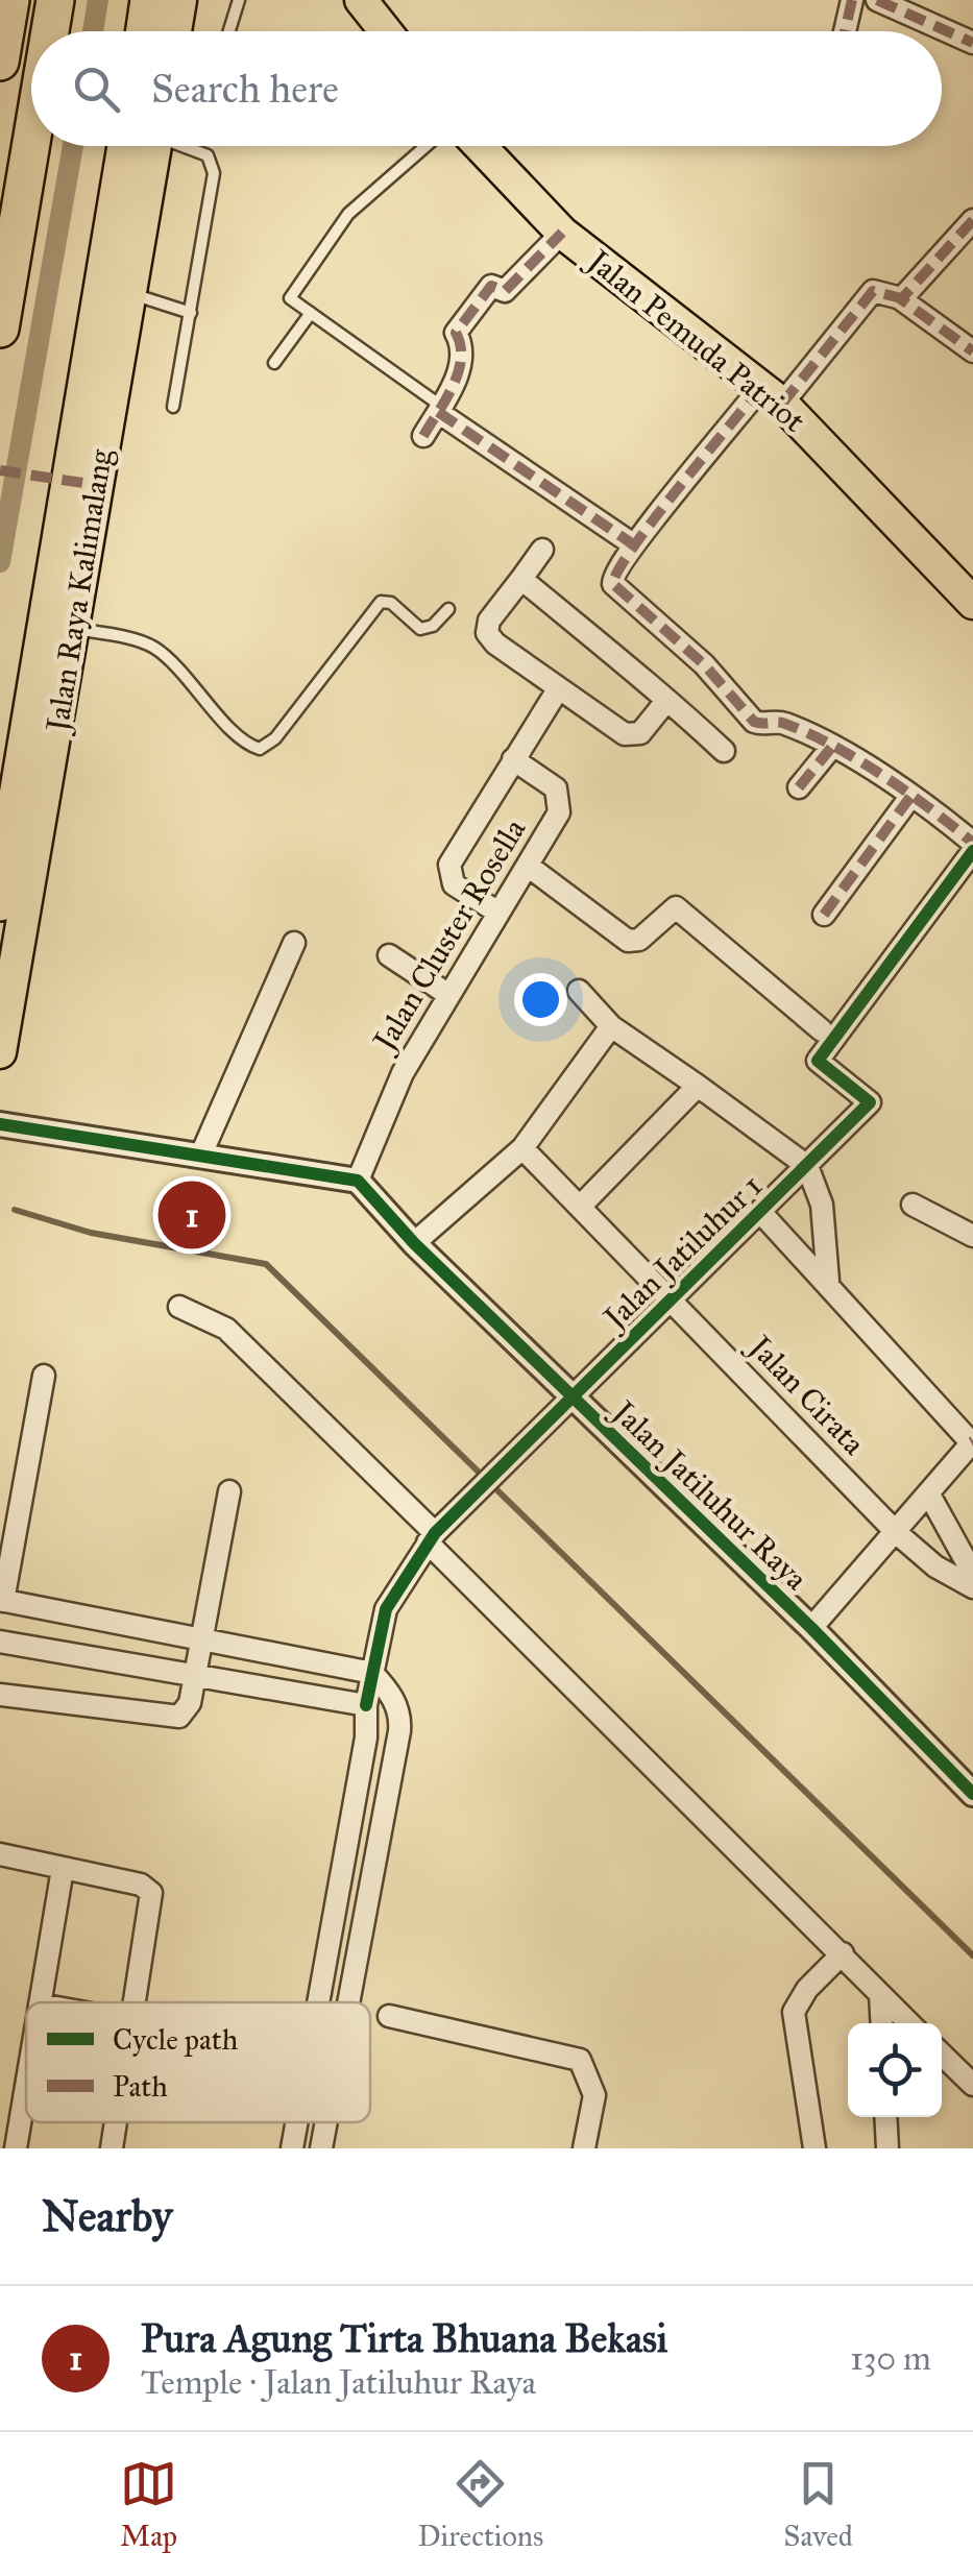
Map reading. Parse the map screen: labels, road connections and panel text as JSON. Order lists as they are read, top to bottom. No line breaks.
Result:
{"streets":{"main road":["Jalan Pemuda Patriot","Jalan Raya Kalimalang"],"street":["Jalan Cluster Rosella","Jalan Jatiluhur 1","Jalan Cirata","Jalan Jatiluhur Raya"]},"crossings":[["Jalan Cluster Rosella","Jalan Jatiluhur Raya"],["Jalan Jatiluhur 1","Jalan Cirata"],["Jalan Jatiluhur 1","Jalan Jatiluhur Raya"]],"legend":["Cycle path","Path"],"page":{"search":"Search here","pins":"1","heading":"Nearby","list":[{"mark":"1","name":"Pura Agung Tirta Bhuana Bekasi","note":"Temple · Jalan Jatiluhur Raya","value":"130 m"}],"nav":["Map","Directions","Saved"]}}
